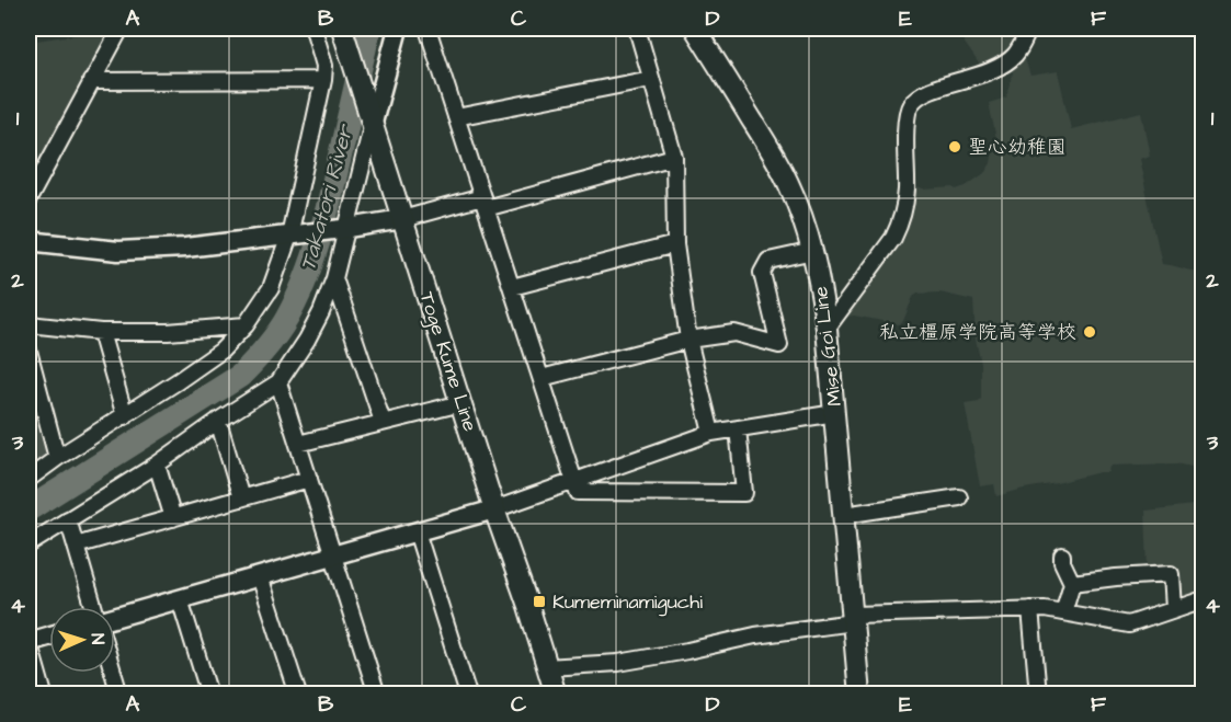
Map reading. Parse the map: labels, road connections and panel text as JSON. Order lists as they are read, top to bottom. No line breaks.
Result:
{"streets":{"main road":["Mise Goi Line","Toge Kume Line"]},"water":["Takatori River"],"places":{"other":["聖心幼稚園","私立橿原学院高等学校"],"transit":["Kumeminamiguchi"]},"north":"right","grid":{"columns":["A","B","C","D","E","F"],"rows":["1","2","3","4"]}}
